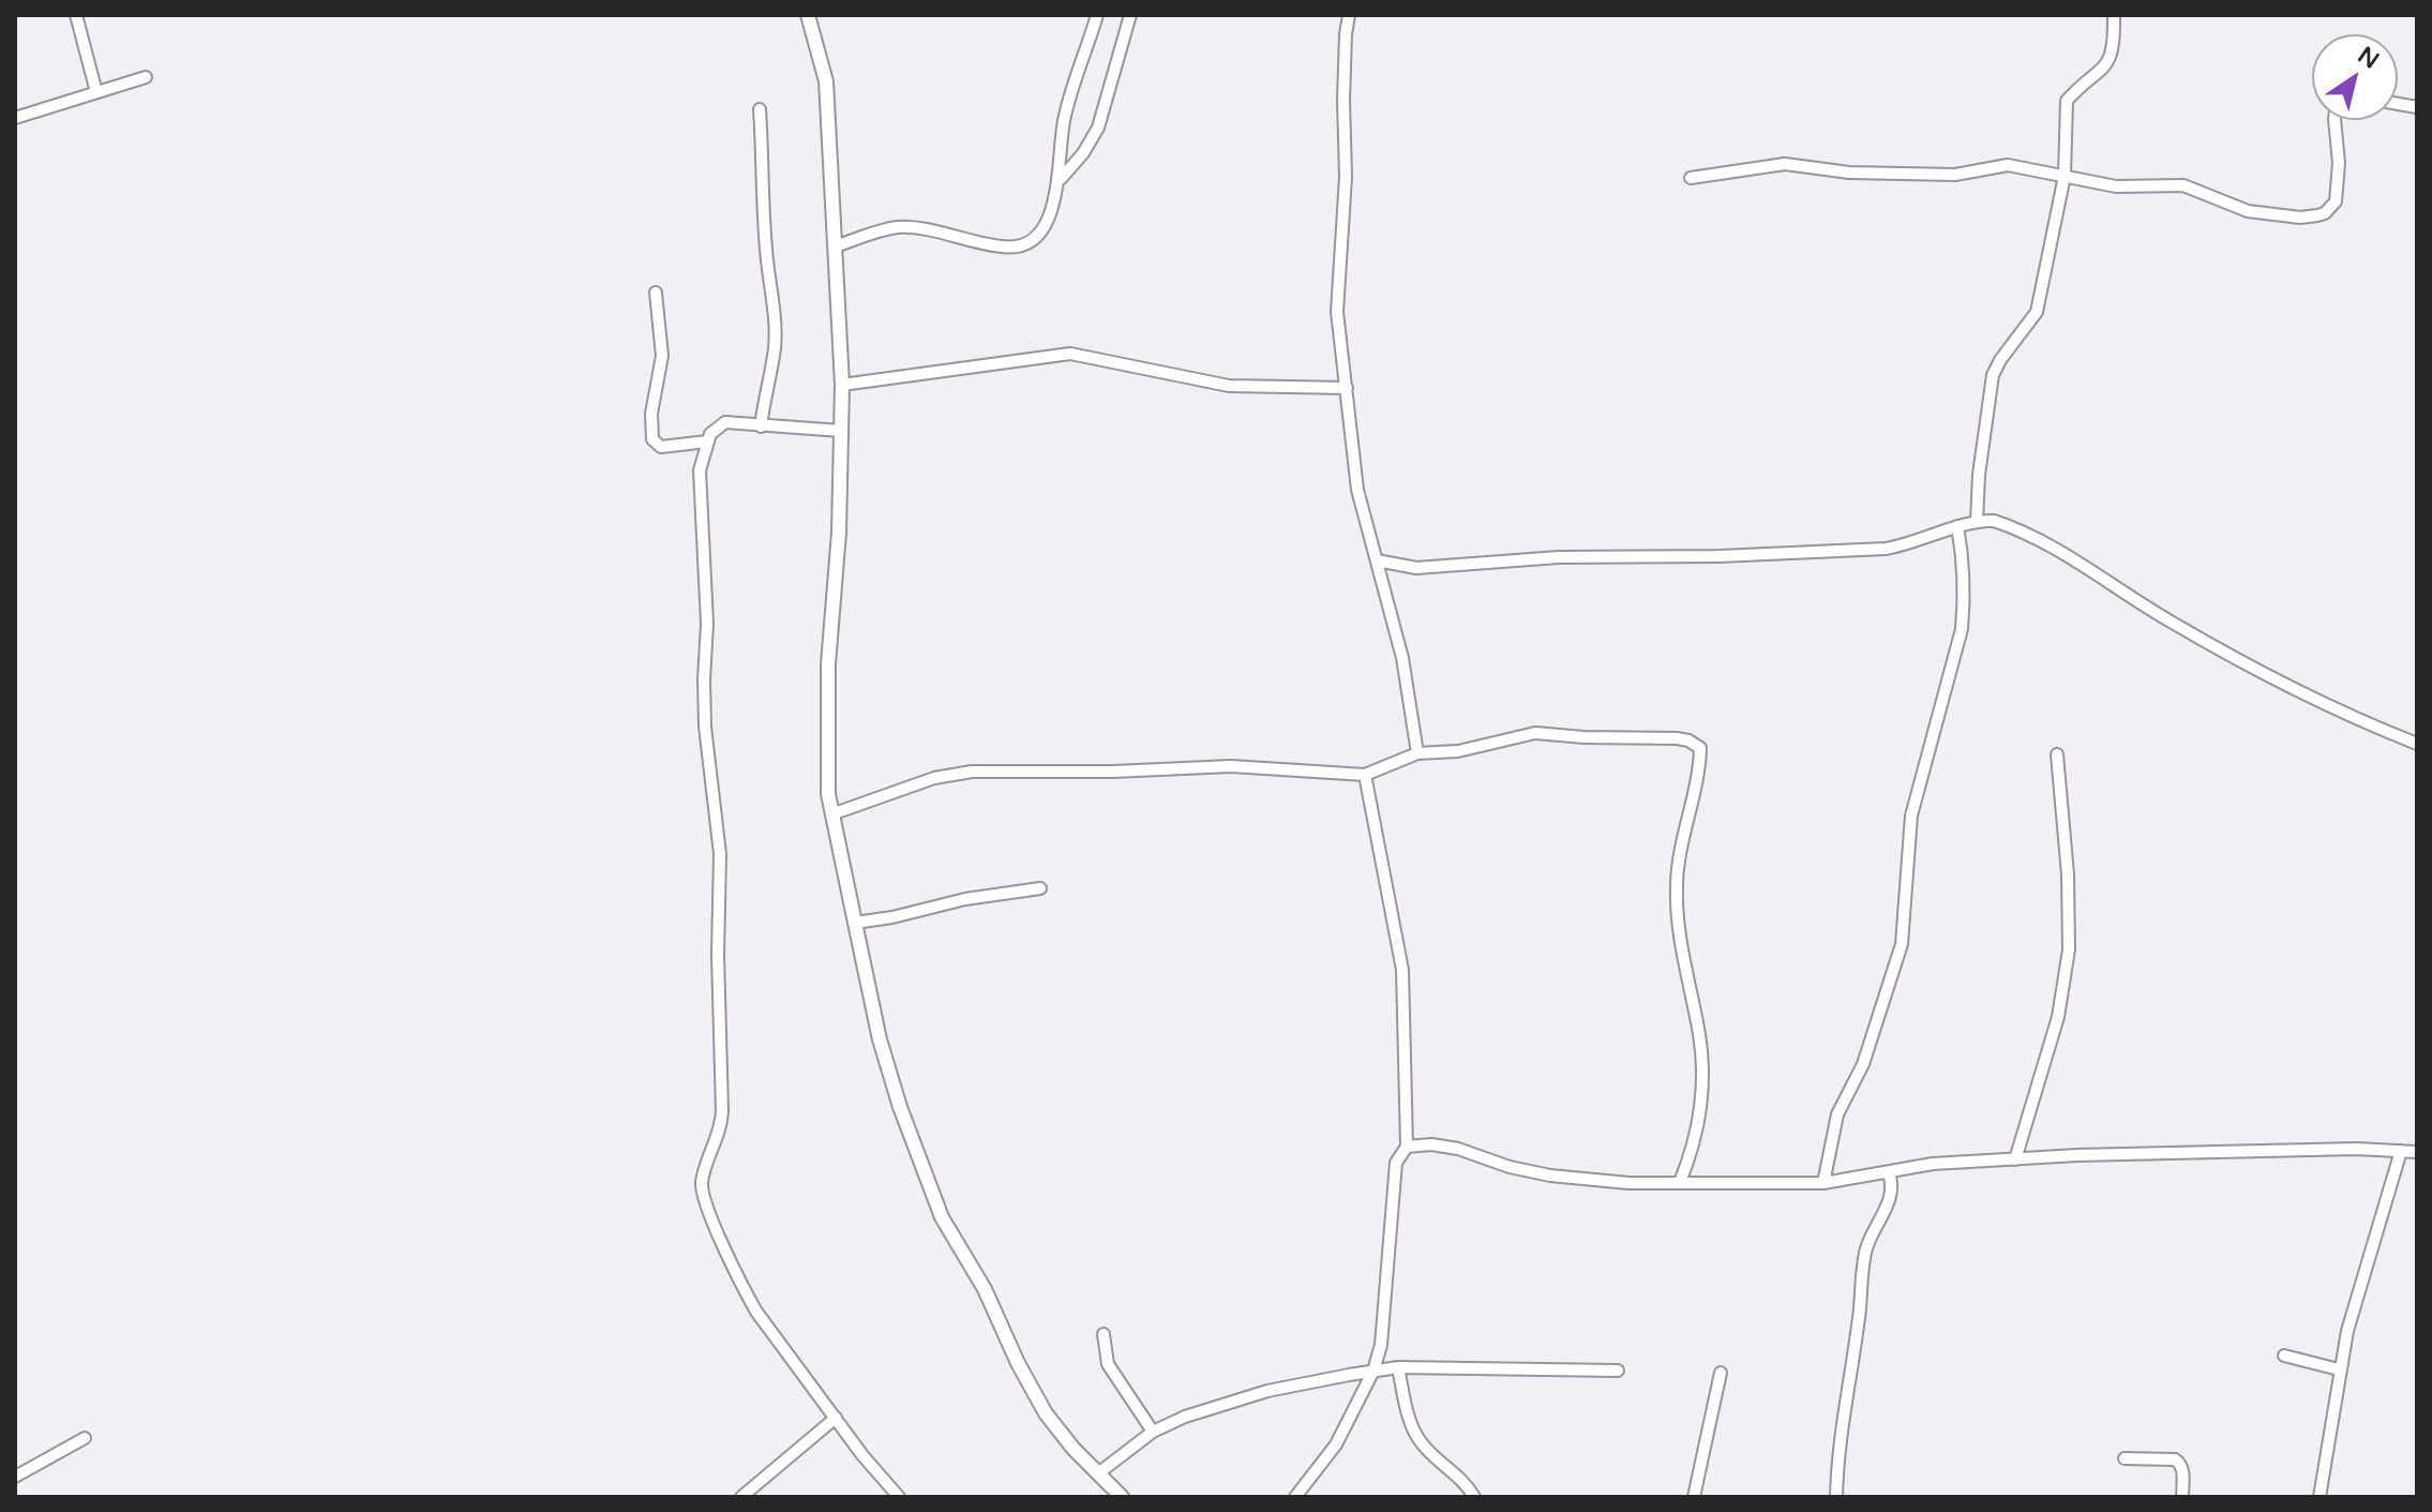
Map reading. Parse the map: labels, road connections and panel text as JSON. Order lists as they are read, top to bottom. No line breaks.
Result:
{"north":"top right"}
